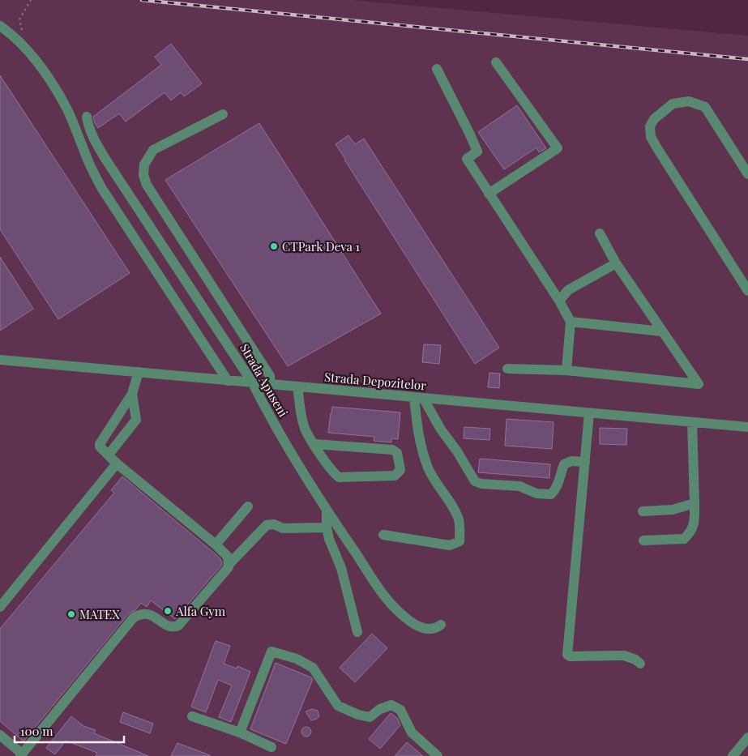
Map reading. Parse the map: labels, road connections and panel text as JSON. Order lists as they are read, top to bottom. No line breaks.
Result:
{"streets":{"street":["Strada Apuseni","Strada Depozitelor"]},"crossings":[["Strada Apuseni","Strada Depozitelor"]],"places":["CTPark Deva 1","Alfa Gym","MATEX"],"scale_bar":"100 m"}
